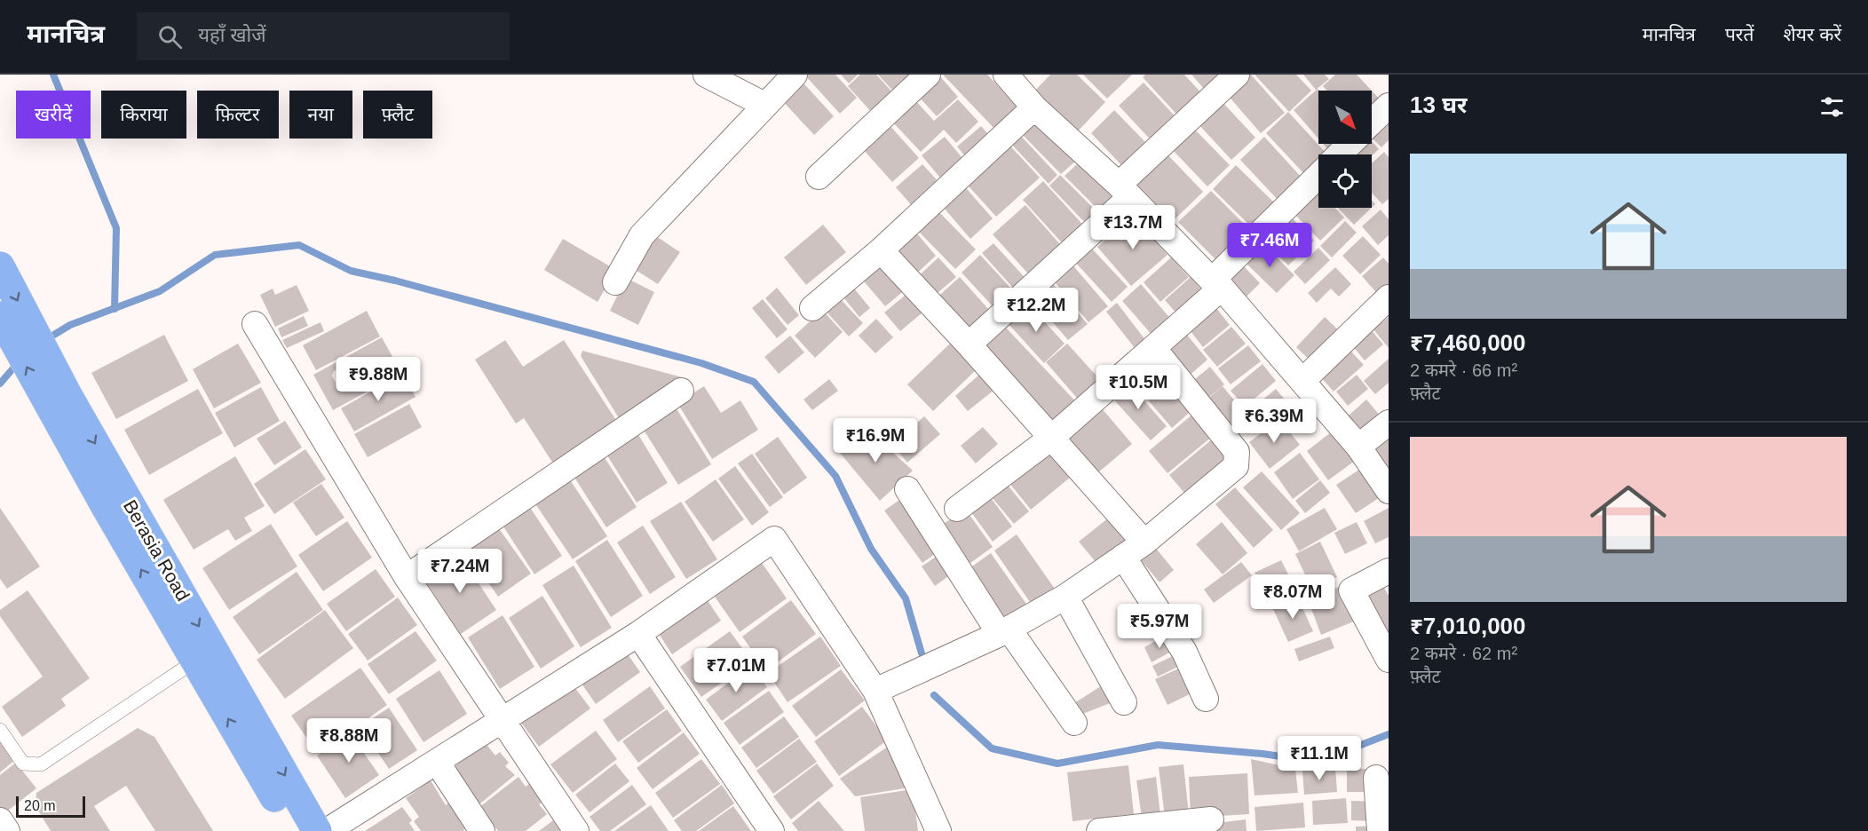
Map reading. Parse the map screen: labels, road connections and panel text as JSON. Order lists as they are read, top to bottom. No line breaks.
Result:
{"streets":{"main road":["Berasia Road"]},"scale_bar":"20 m","north":"bottom right","page":{"header":"मानचित्र","search":"यहाँ खोजें","nav":["मानचित्र","परतें","शेयर करें"],"heading":"13 घर","chip":["खरीदें","किराया","फ़िल्टर","नया","फ़्लैट"],"list":[{"name":"₹7,460,000","note":"2 कमरे · 66 m² · फ़्लैट"},{"name":"₹7,010,000","note":"2 कमरे · 62 m² · फ़्लैट"}],"price":["₹13.7M","₹7.46M","₹12.2M","₹9.88M","₹10.5M","₹6.39M","₹16.9M","₹7.24M","₹8.07M","₹5.97M","₹7.01M","₹8.88M","₹11.1M"],"scale":"20 m"}}
